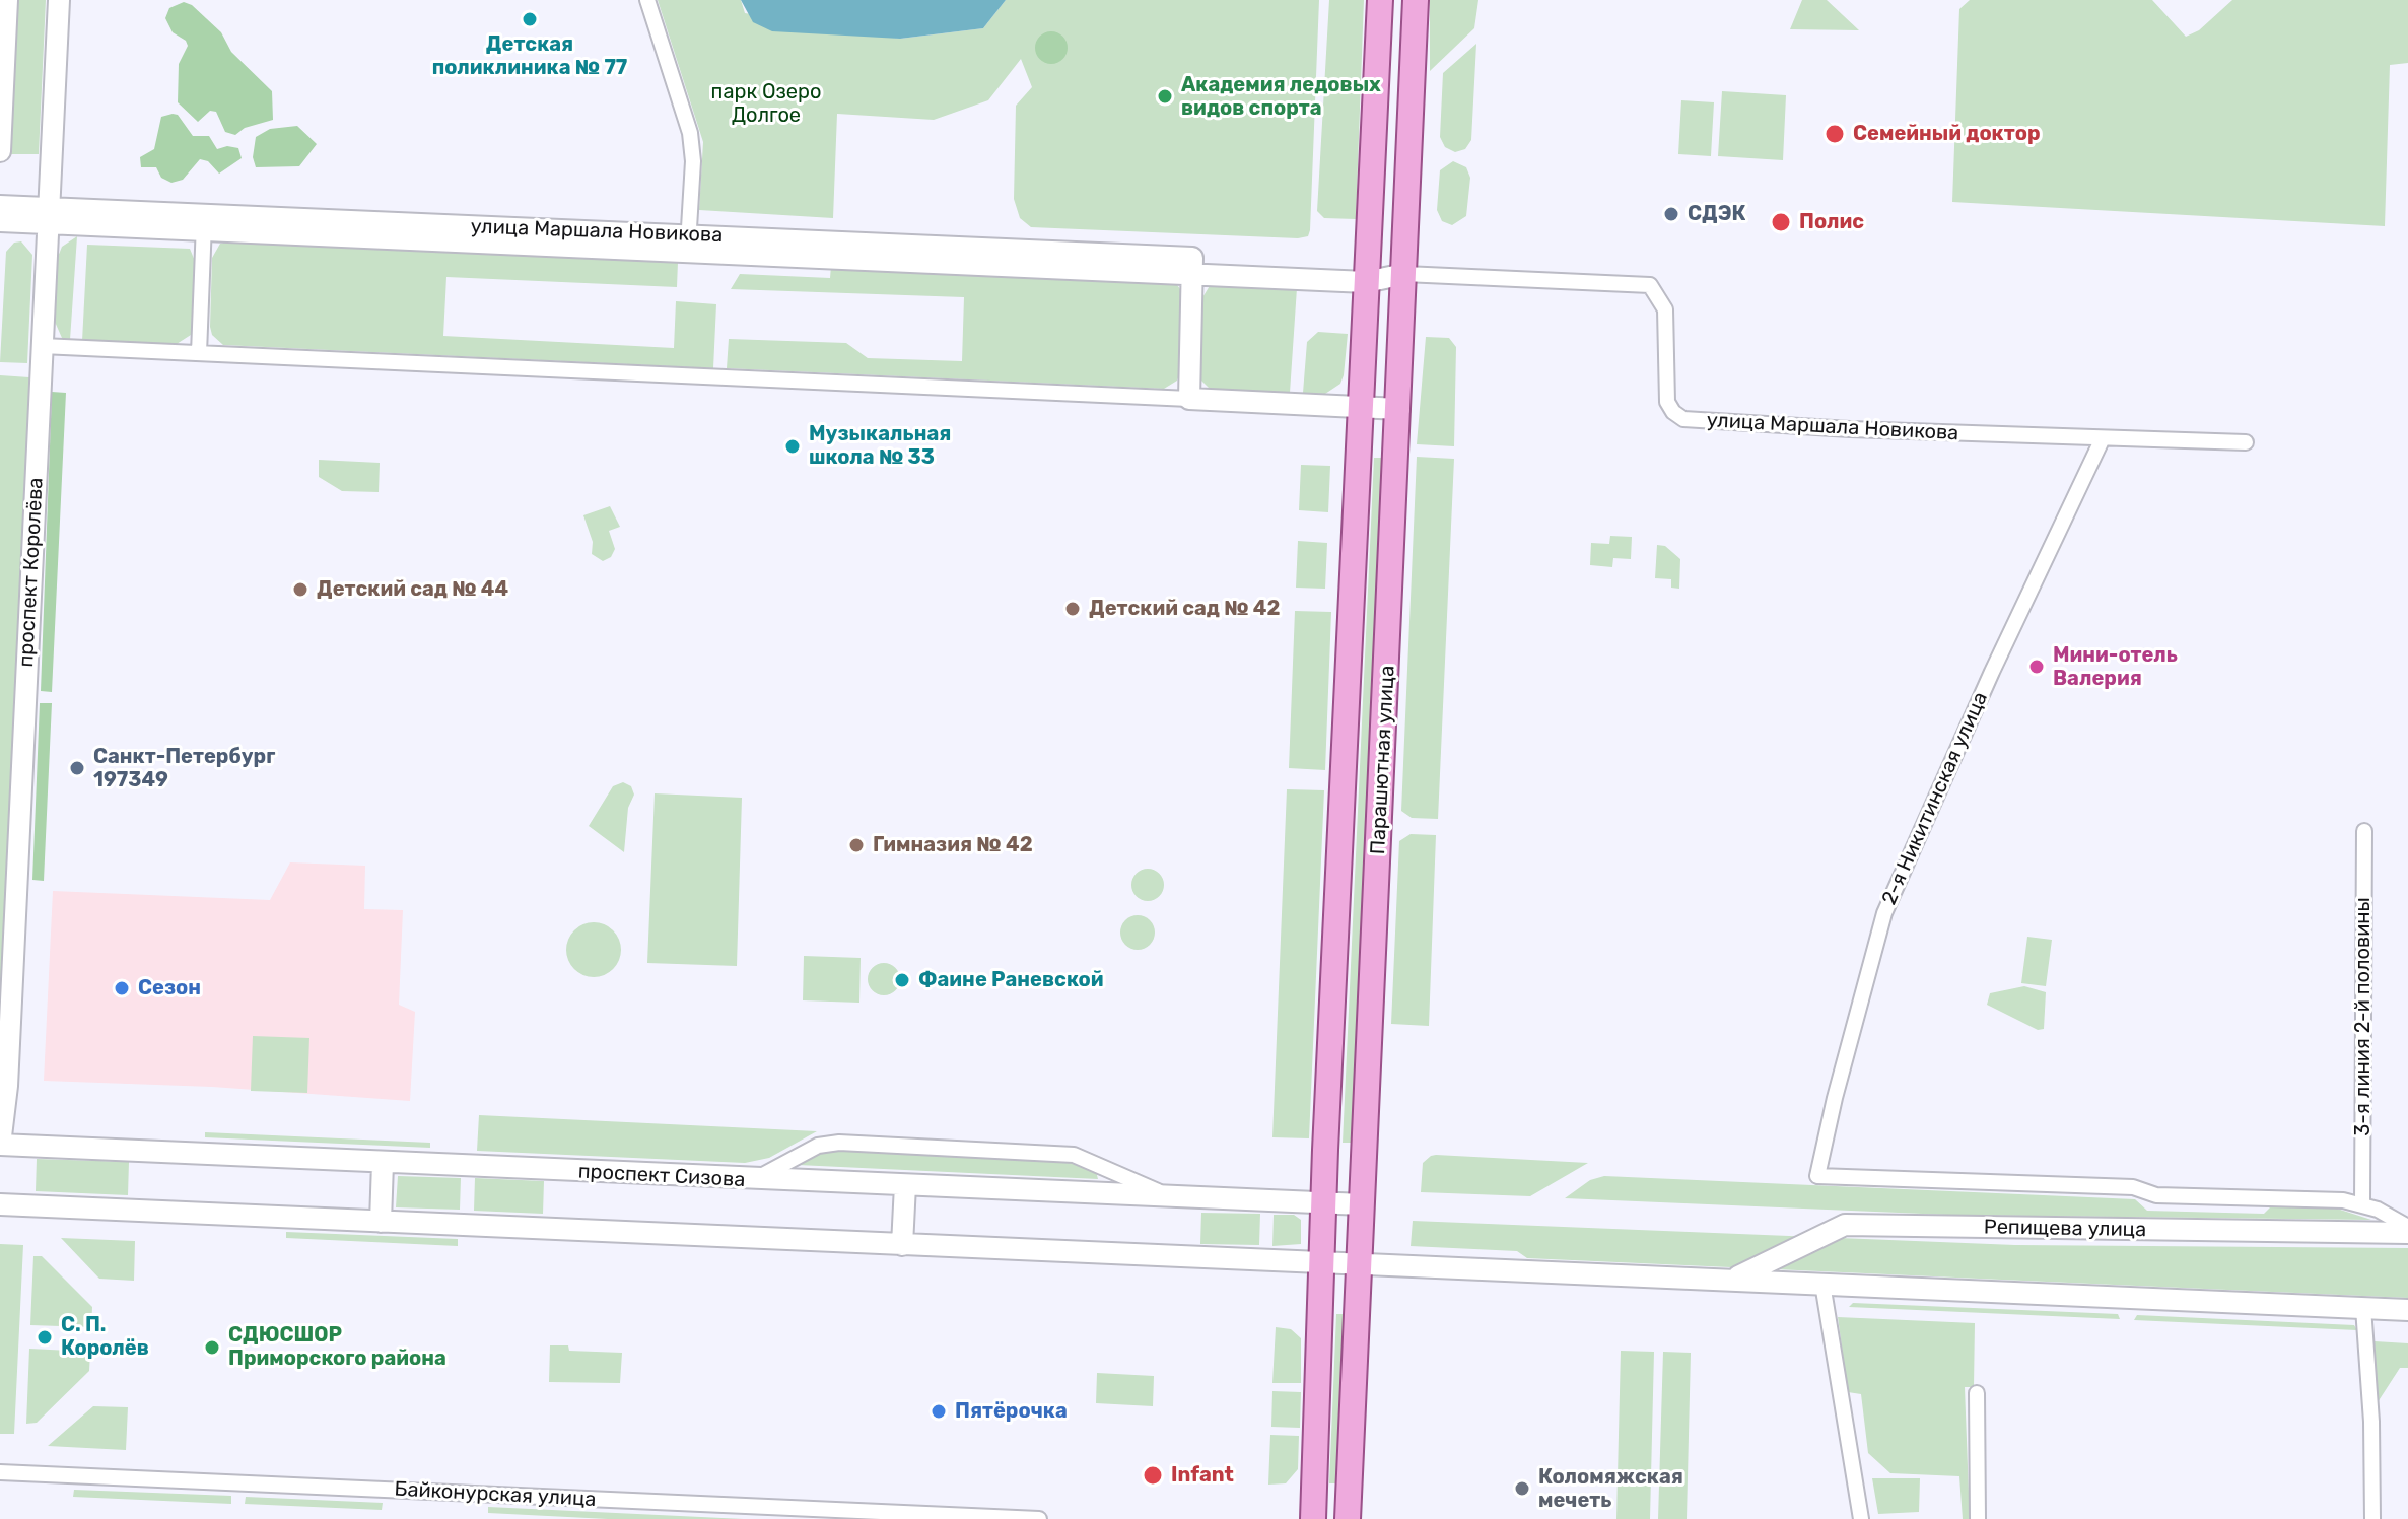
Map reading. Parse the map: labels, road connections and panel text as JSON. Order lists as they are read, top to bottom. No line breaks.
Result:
{"streets":{"main road":["улица Маршала Новикова","проспект Королёва","Парашютная улица","проспект Сизова","Репищева улица"],"street":["2-я Никитинская улица","3-я линия 2-й половины","Байконурская улица"]},"crossings":[["улица Маршала Новикова","проспект Королёва"],["улица Маршала Новикова","Парашютная улица"],["улица Маршала Новикова","2-я Никитинская улица"],["проспект Королёва","проспект Сизова"],["Парашютная улица","проспект Сизова"],["Парашютная улица","Репищева улица"],["2-я Никитинская улица","3-я линия 2-й половины"]],"parks":["парк Озеро Долгое"],"places":["Детская поликлиника № 77","Академия ледовых видов спорта","Семейный доктор","СДЭК","Полис","Музыкальная школа № 33","Детский сад № 44","Детский сад № 42","Мини-отель Валерия","Санкт-Петербург 197349","Гимназия № 42","Фаине Раневской","Сезон","С. П. Королёв","СДЮСШОР Приморского района","Пятёрочка","Infant","Коломяжская мечеть"]}
